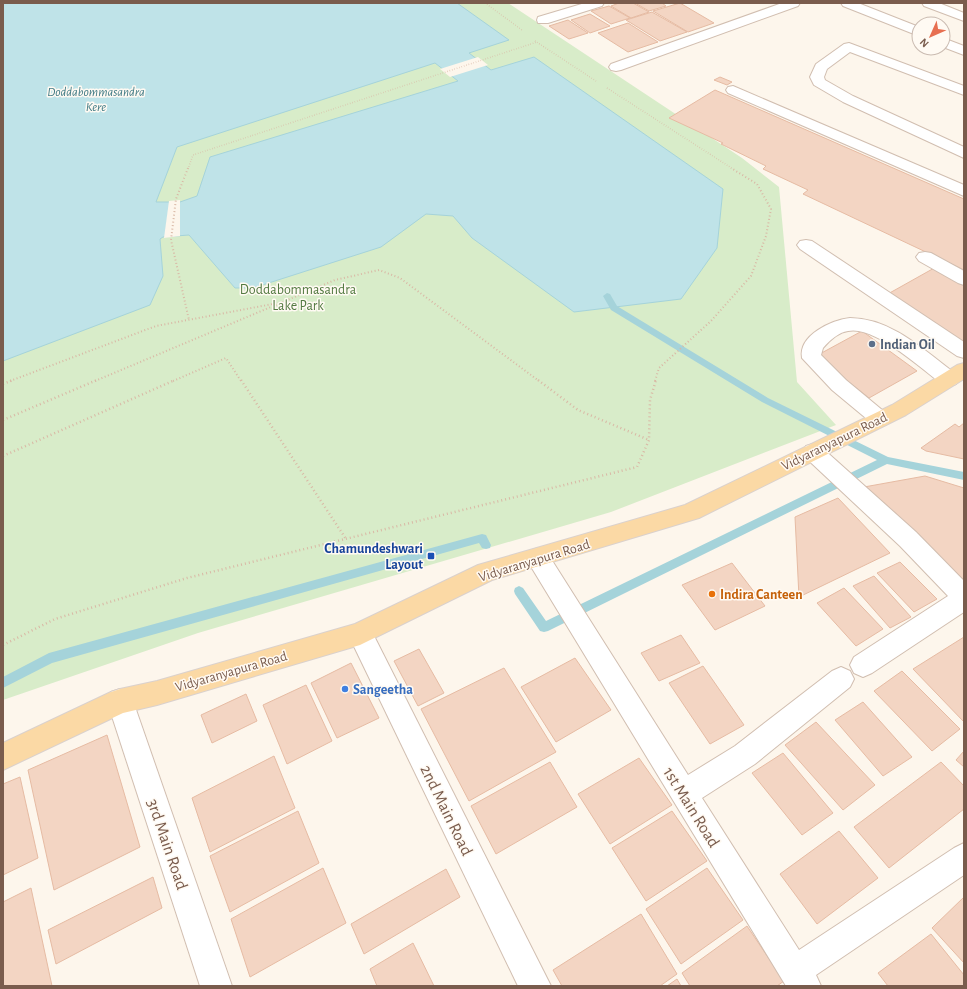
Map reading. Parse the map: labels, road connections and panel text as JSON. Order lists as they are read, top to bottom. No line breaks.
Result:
{"streets":{"main road":["Vidyaranyapura Road"],"street":["1st Main Road","2nd Main Road","3rd Main Road"]},"crossings":[["Vidyaranyapura Road","1st Main Road"],["Vidyaranyapura Road","2nd Main Road"],["Vidyaranyapura Road","3rd Main Road"]],"water":["Doddabommasandra Kere"],"parks":["Doddabommasandra Lake Park"],"places":{"other":["Indian Oil","Indira Canteen","Sangeetha"],"transit":["Chamundeshwari Layout"]},"north":"bottom left"}
